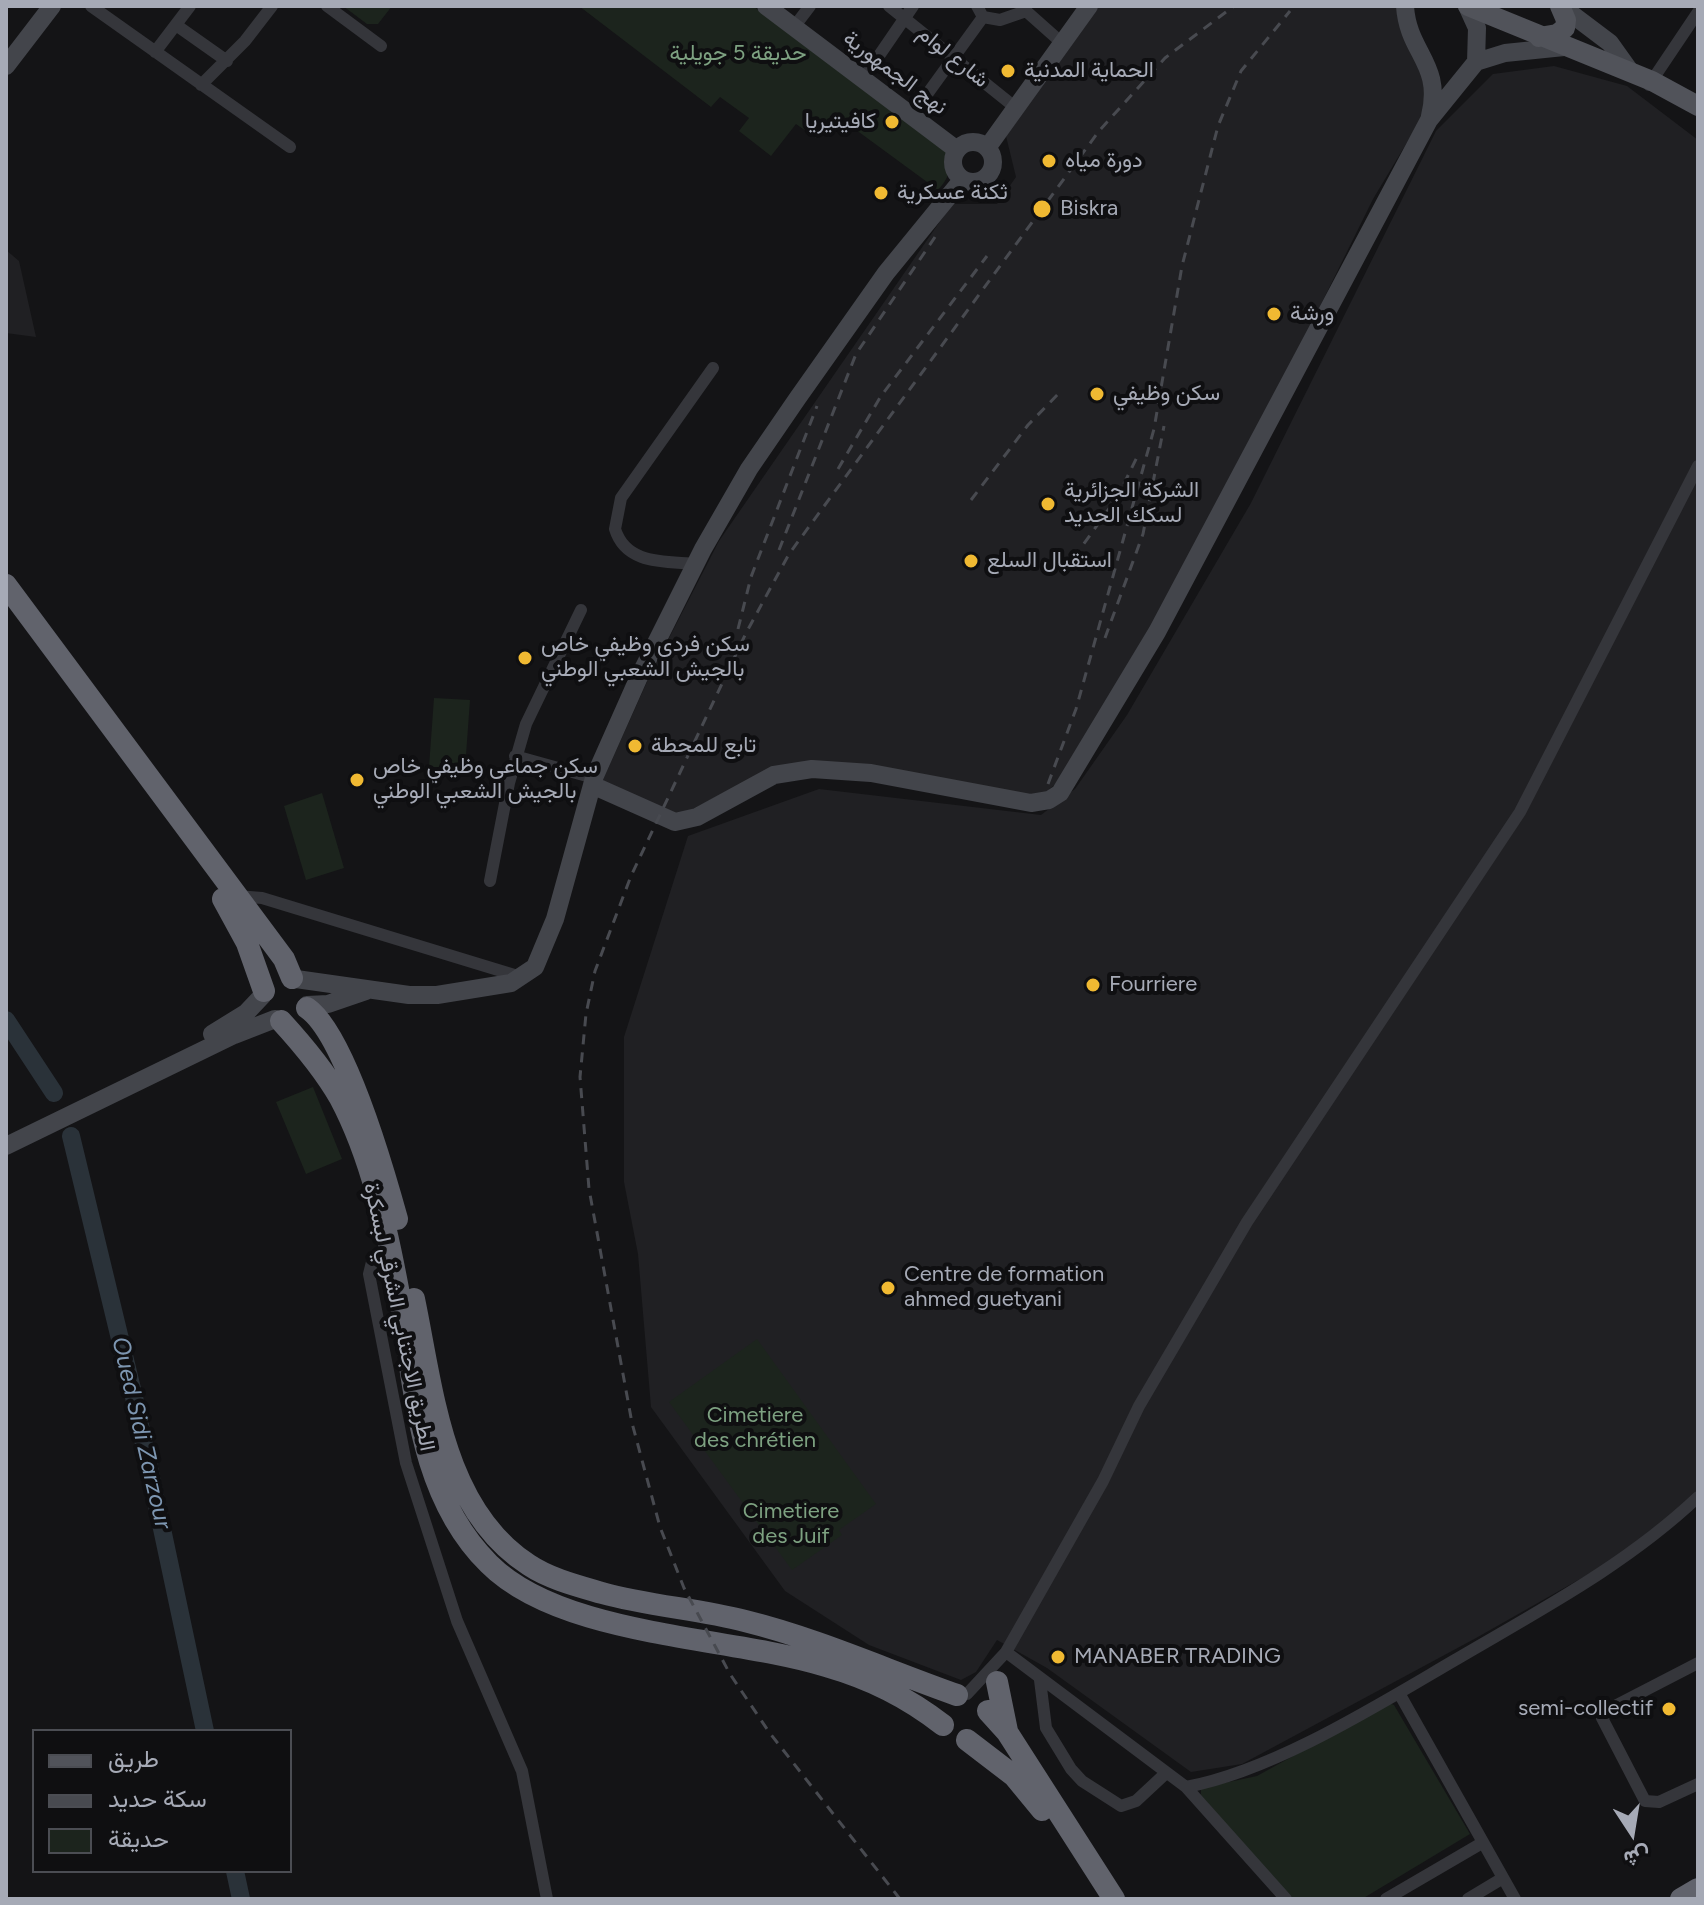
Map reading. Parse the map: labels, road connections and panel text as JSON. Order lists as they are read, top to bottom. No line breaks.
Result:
{"streets":{"highway":["الطريق الاجتنابي الشرقي لبسكرة"],"main road":["نهج الجمهورية"],"street":["شارع لوام"]},"water":["Oued Sidi Zarzour"],"parks":["حديقة 5 جويلية","Cimetiere des chrétien","Cimetiere des Juif"],"places":["الحماية المدنية","كافيتيريا","دورة مياه","ثكنة عسكرية","Biskra","ورشة","سكن وظيفي","الشركة الجزائرية لسكك الحديد","استقبال السلع","سكن فردي وظيفي خاص بالجيش الشعبي الوطني","تابع للمحطة","سكن جماعي وظيفي خاص بالجيش الشعبي الوطني","Fourriere","Centre de formation ahmed guetyani","MANABER TRADING","semi-collectif"],"legend":["طريق","سكة حديد","حديقة"],"north":"bottom"}
